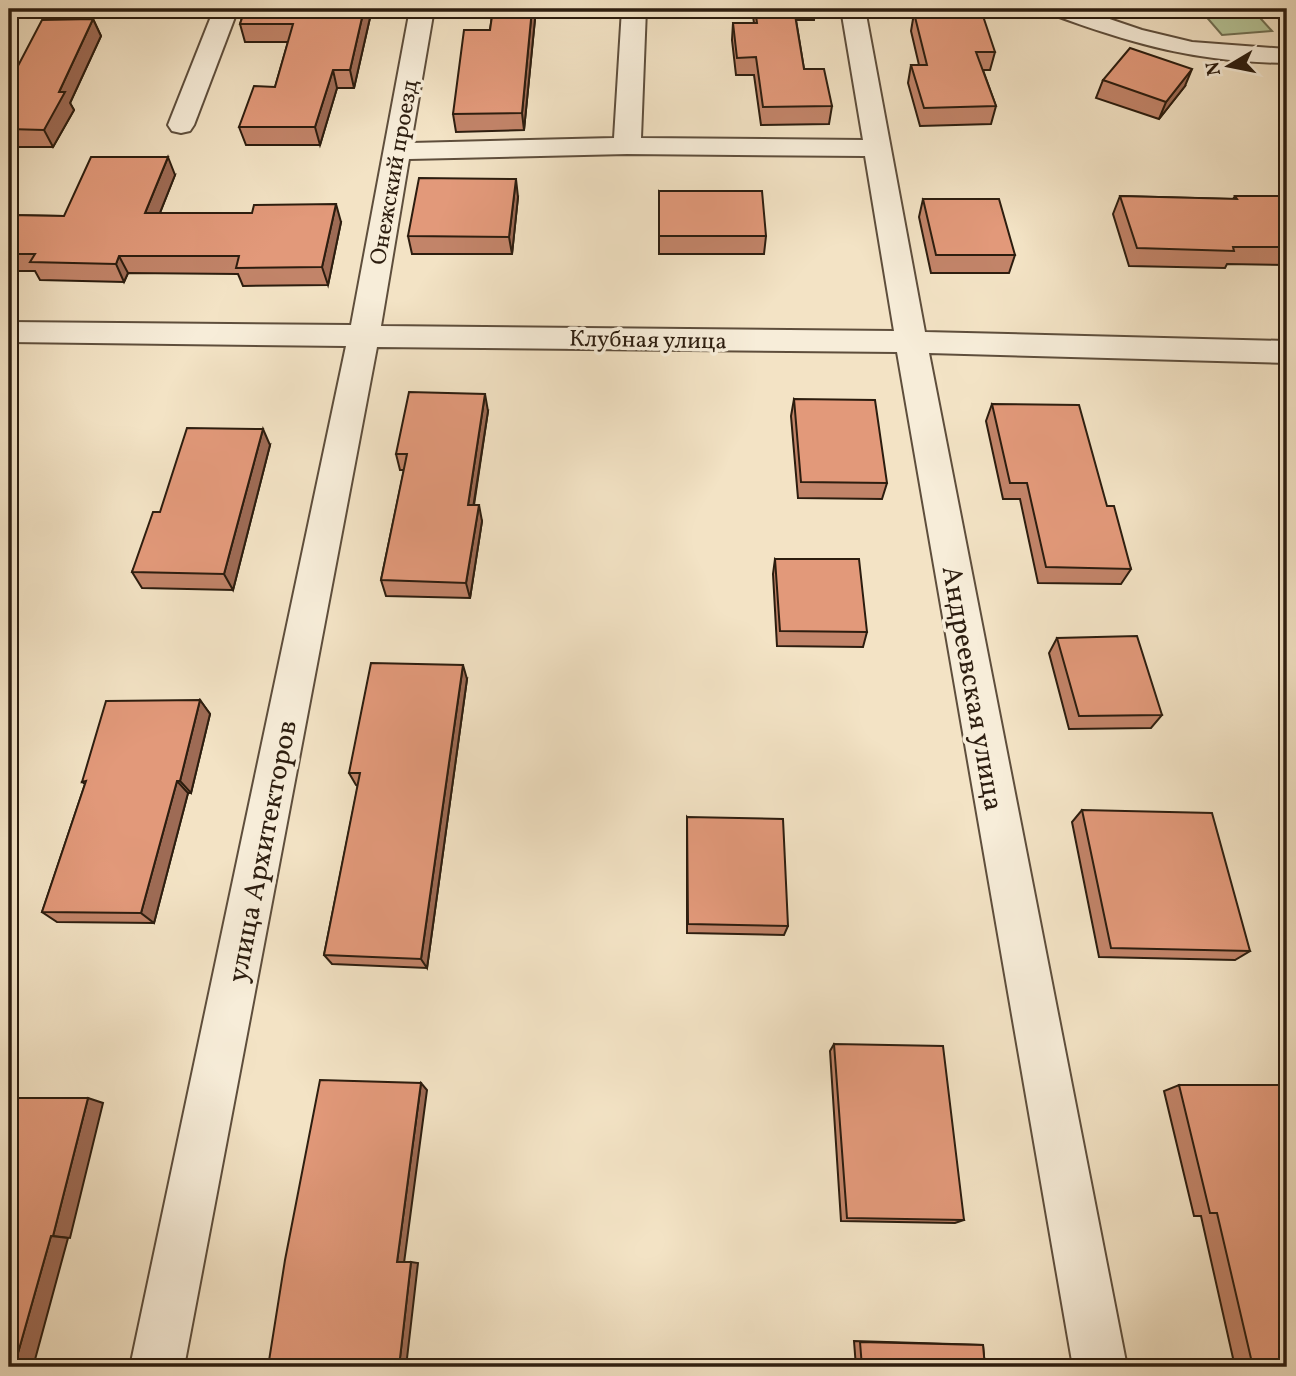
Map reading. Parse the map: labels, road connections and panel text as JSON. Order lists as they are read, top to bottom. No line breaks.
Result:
{"streets":{"street":["Онежский проезд","Клубная улица","Андреевская улица","улица Архитекторов"]},"crossings":[["Онежский проезд","Клубная улица"],["Онежский проезд","улица Архитекторов"],["Клубная улица","Андреевская улица"],["Клубная улица","улица Архитекторов"]],"north":"left"}
